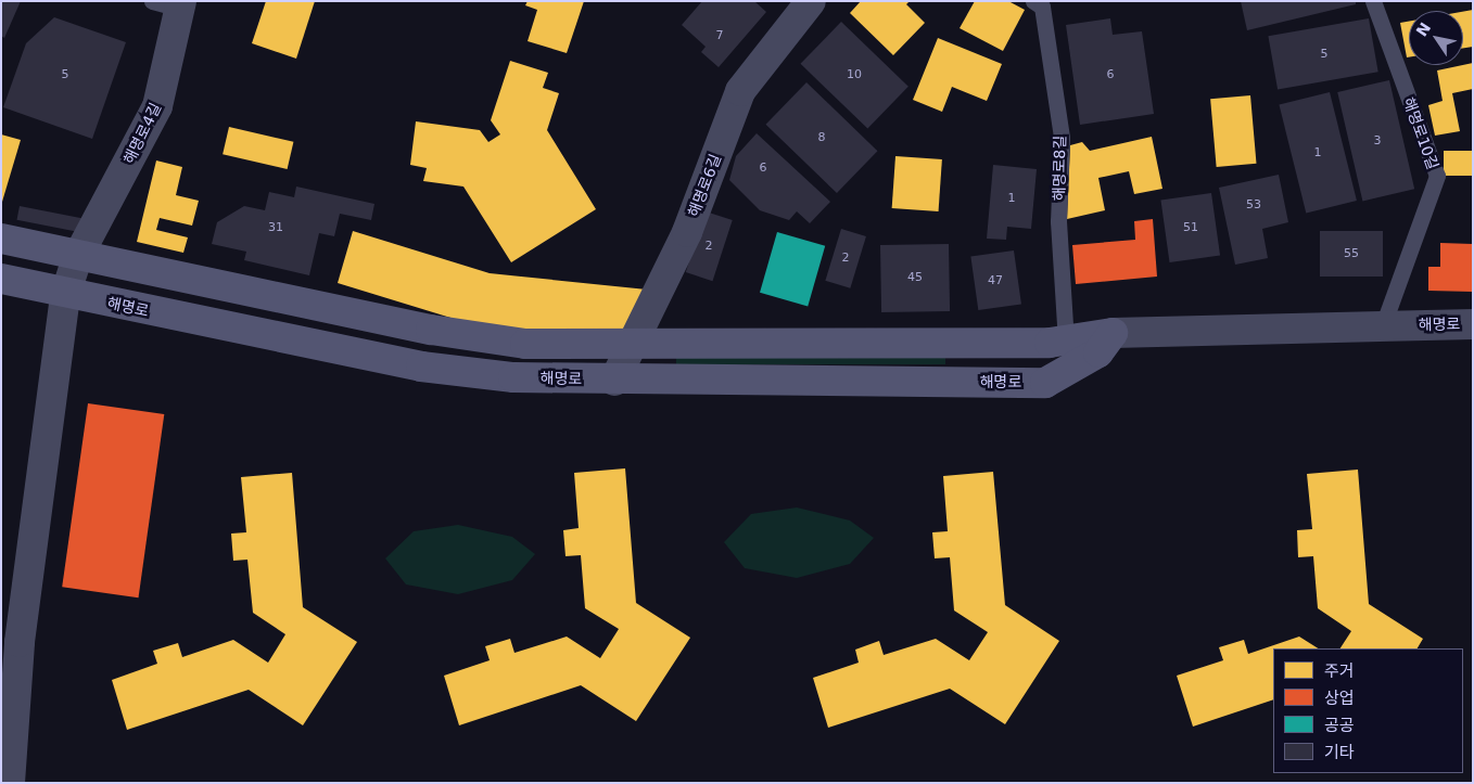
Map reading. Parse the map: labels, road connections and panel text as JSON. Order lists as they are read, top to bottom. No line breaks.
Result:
{"streets":{"street":["해명로4길","해명로6길","해명로"],"lane":["해명로10길","해명로8길"]},"crossings":[["해명로4길","해명로"],["해명로10길","해명로"],["해명로8길","해명로"],["해명로6길","해명로"]],"house_numbers":["7","5","5","10","6","8","3","1","6","1","53","31","51","2","55","2","45","47"],"legend":["주거","상업","공공","기타"],"north":"top left"}
